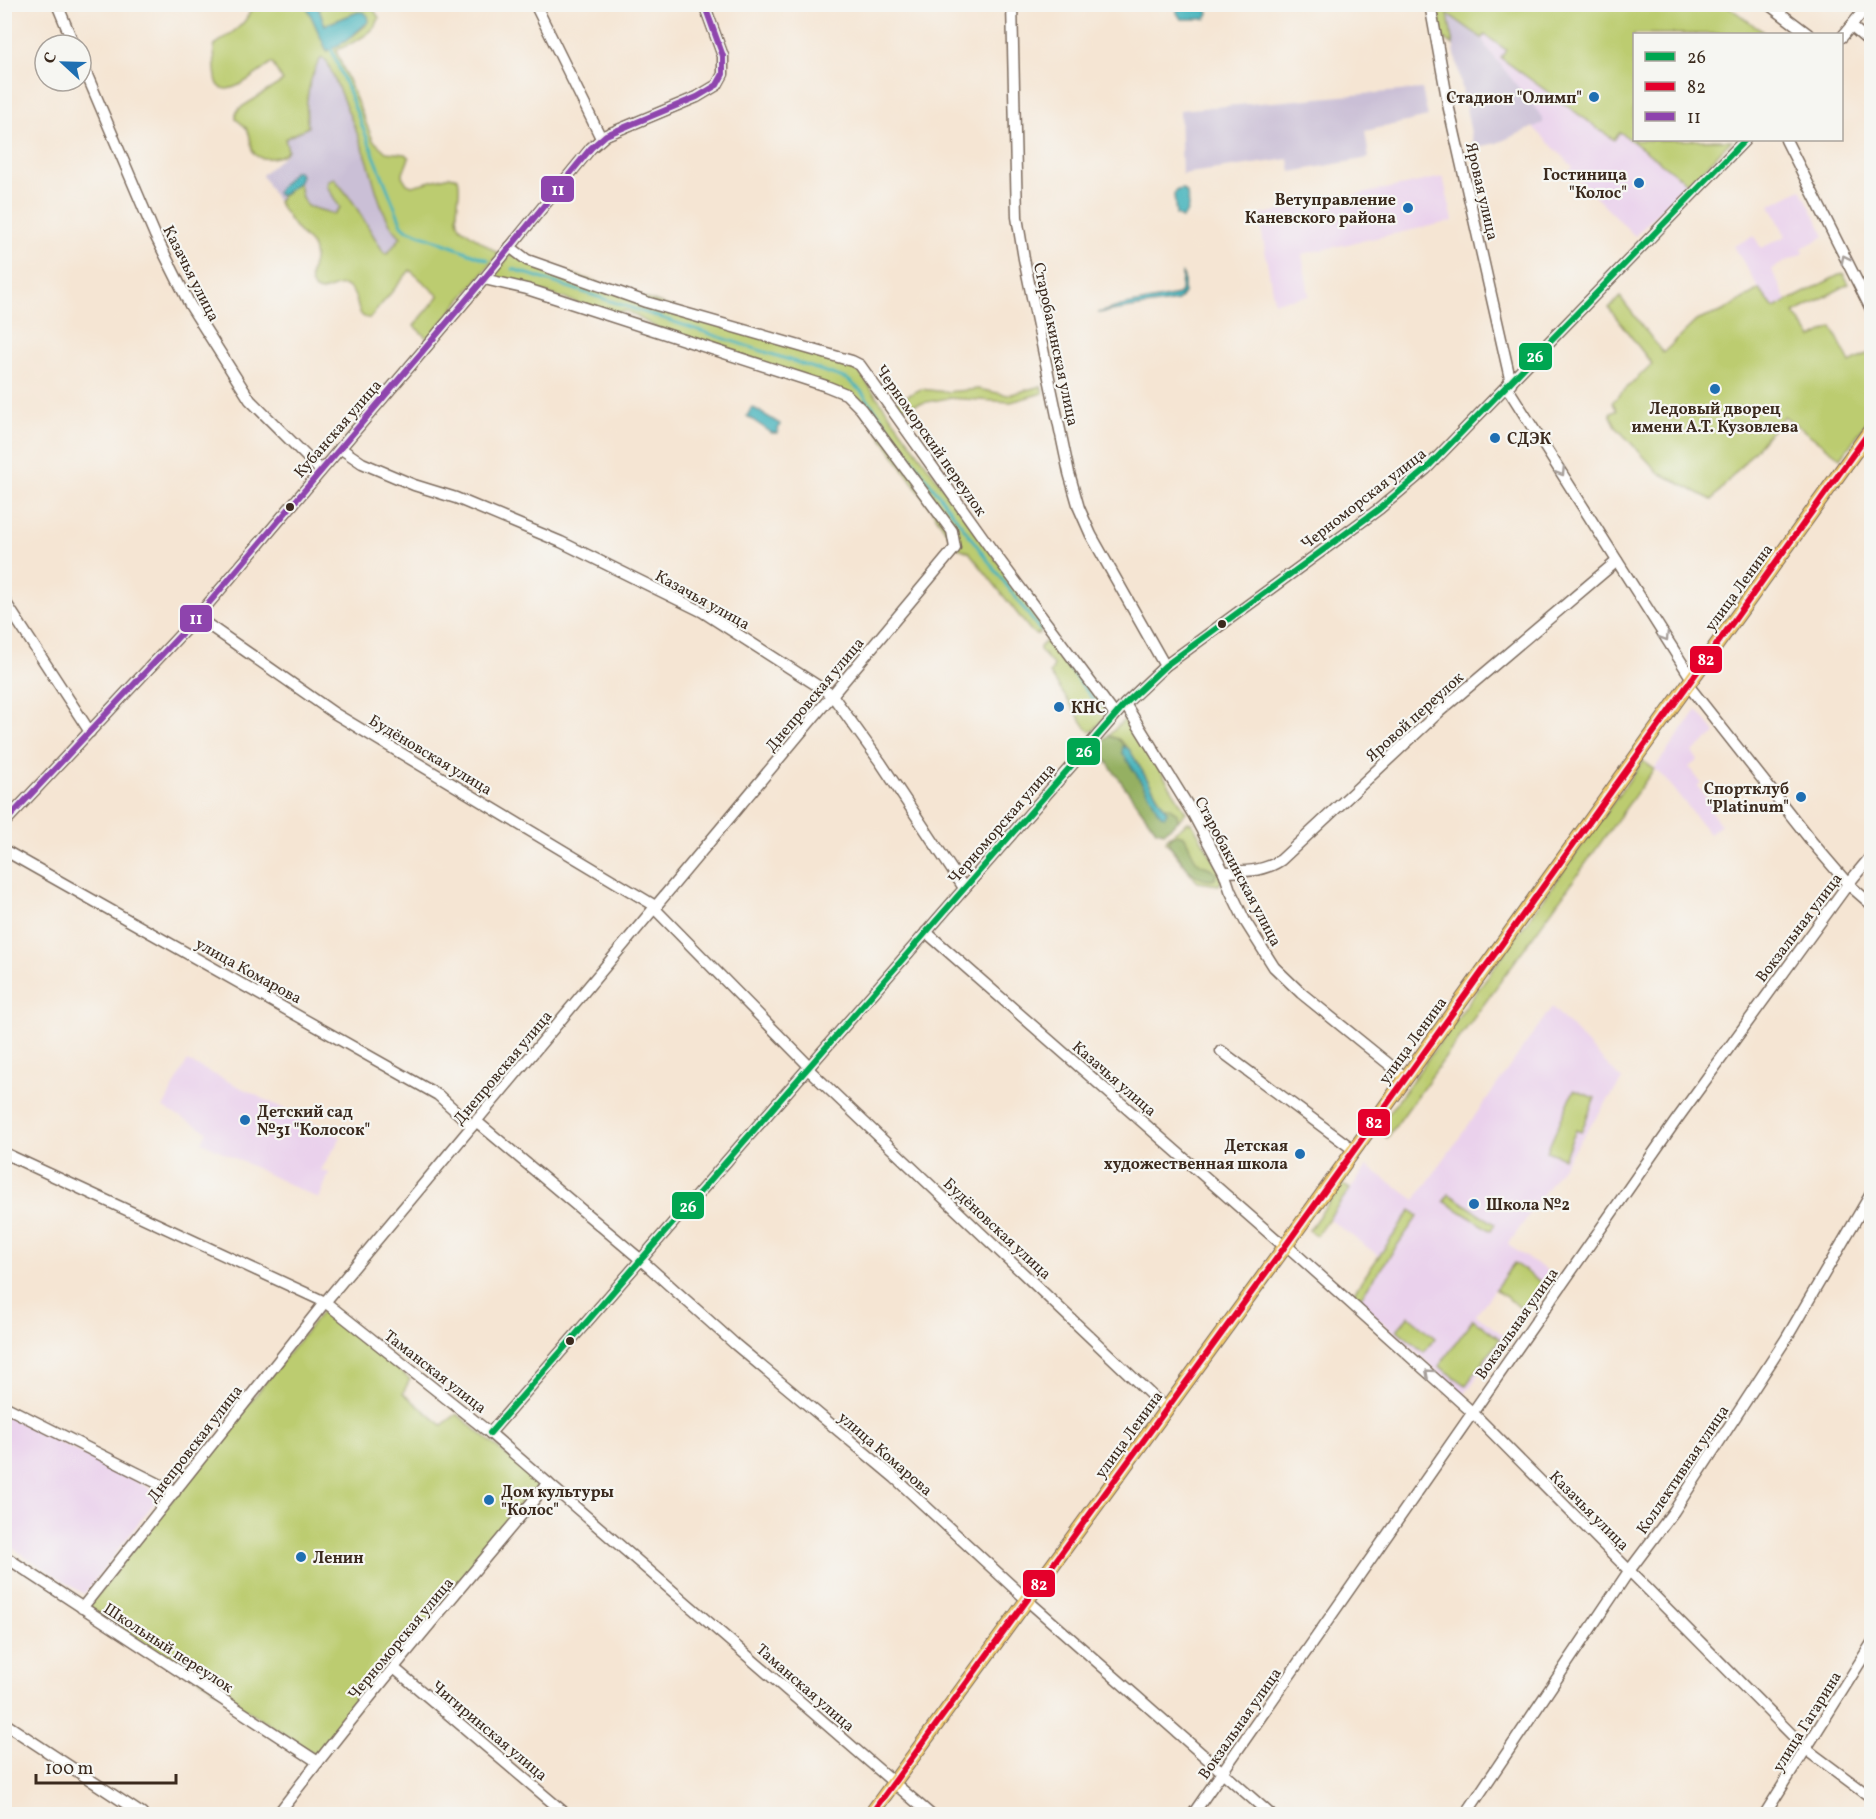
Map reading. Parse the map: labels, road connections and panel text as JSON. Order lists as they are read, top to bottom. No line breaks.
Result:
{"streets":{"main road":["улица Ленина"],"street":["Яровая улица","Казачья улица","Старобакинская улица","Кубанская улица","Черноморский переулок","Черноморская улица","Днепровская улица","Яровой переулок","Будёновская улица","Вокзальная улица","улица Комарова","Таманская улица","Коллективная улица","Школьный переулок","улица Гагарина","Чигиринская улица"]},"crossings":[["Яровая улица","Черноморская улица"],["Яровая улица","улица Ленина"],["Яровая улица","Яровой переулок"],["Яровая улица","Вокзальная улица"],["Казачья улица","Кубанская улица"],["Казачья улица","Черноморская улица"],["Казачья улица","улица Ленина"],["Казачья улица","Днепровская улица"],["Казачья улица","Вокзальная улица"],["Казачья улица","Коллективная улица"],["Казачья улица","улица Гагарина"],["Старобакинская улица","Черноморская улица"],["Старобакинская улица","улица Ленина"],["Старобакинская улица","Яровой переулок"],["Кубанская улица","Черноморский переулок"],["Кубанская улица","Днепровская улица"],["Кубанская улица","Будёновская улица"],["Черноморский переулок","Черноморская улица"],["Черноморская улица","Будёновская улица"],["Черноморская улица","улица Комарова"],["Черноморская улица","Таманская улица"],["Черноморская улица","Школьный переулок"],["Черноморская улица","Чигиринская улица"],["улица Ленина","Будёновская улица"],["улица Ленина","улица Комарова"],["улица Ленина","Таманская улица"],["Днепровская улица","Будёновская улица"],["Днепровская улица","улица Комарова"],["Днепровская улица","Таманская улица"],["Днепровская улица","Школьный переулок"],["Вокзальная улица","улица Комарова"]],"places":["Стадион \"Олимп\"","Гостиница \"Колос\"","Ветуправление Каневского района","Ледовый дворец имени А.Т. Кузовлева","СДЭК","КНС","Спортклуб \"Platinum\"","Детский сад №31 \"Колосок\"","Детская художественная школа","Школа №2","Дом культуры \"Колос\"","Ленин"],"lines":["transit line 11","transit line 26","transit line 82"],"legend":["26","82","11"],"scale_bar":"100 m","north":"left"}
